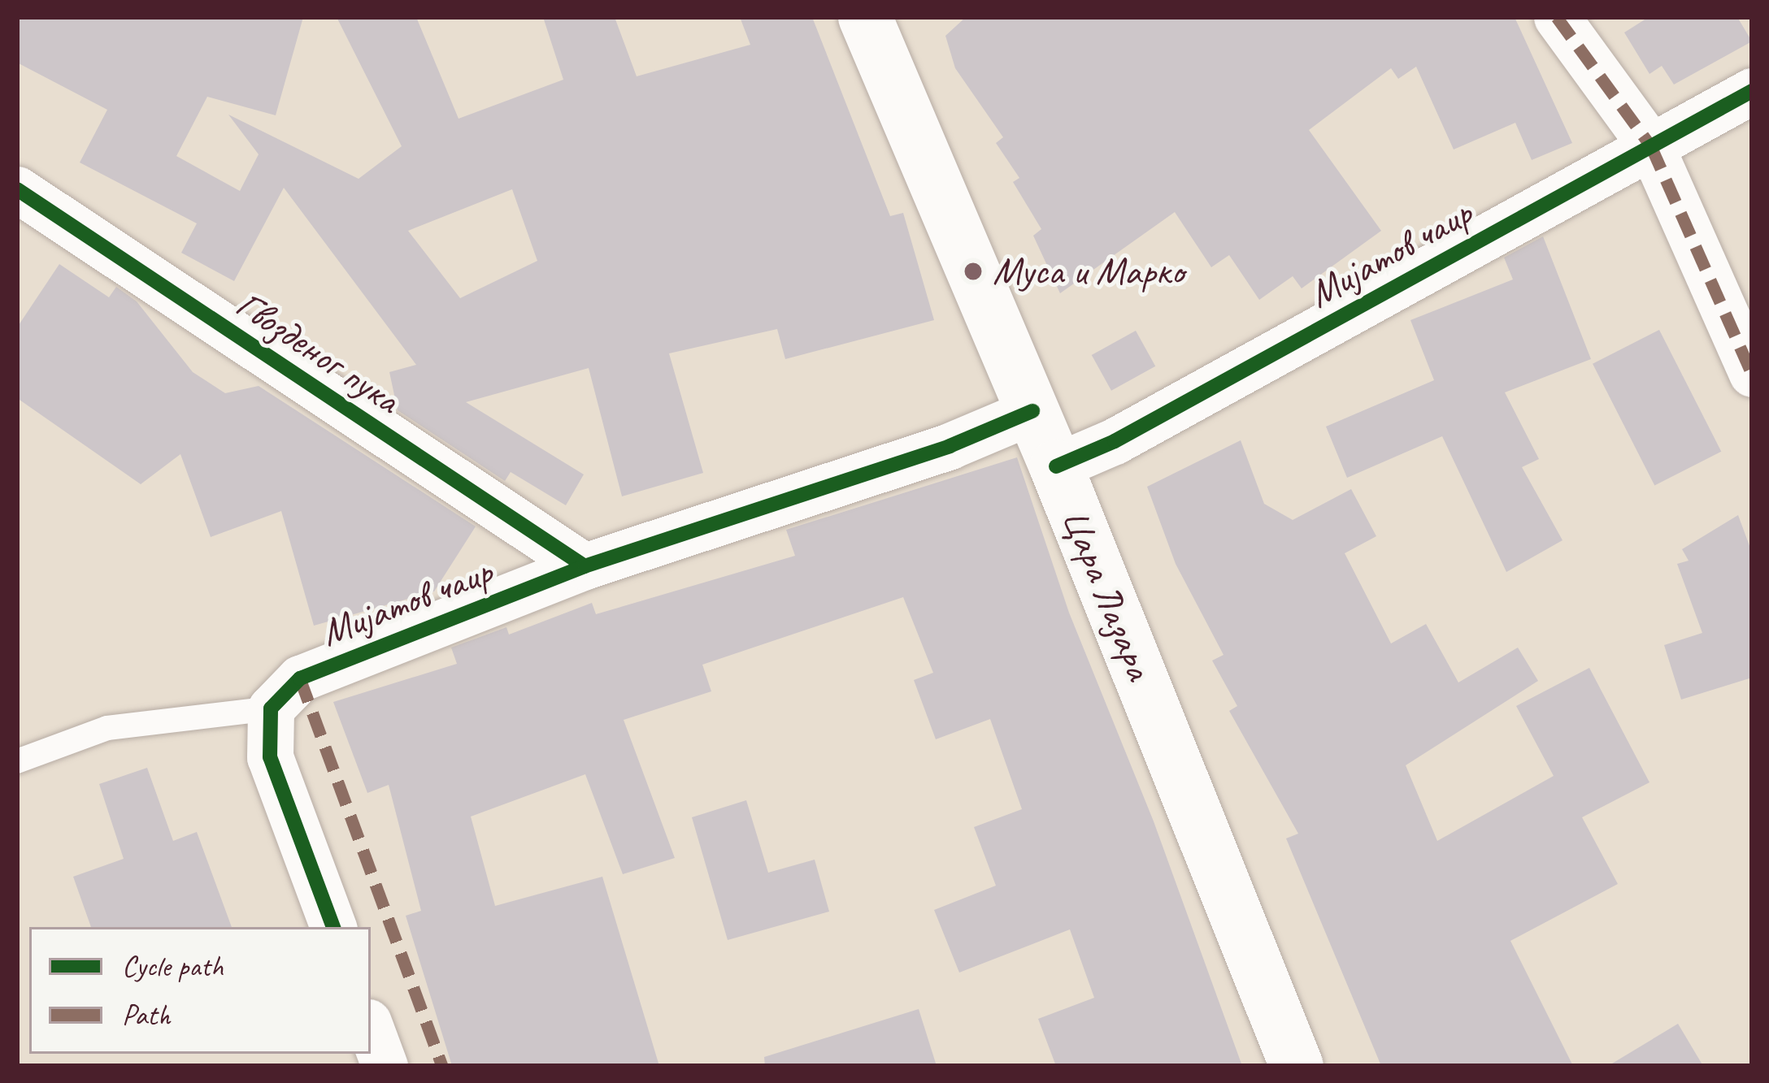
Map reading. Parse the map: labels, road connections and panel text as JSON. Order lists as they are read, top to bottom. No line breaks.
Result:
{"streets":{"main road":["Цара Лазара"],"street":["Мијатов чаир","Гвозденог пука"]},"crossings":[["Мијатов чаир","Гвозденог пука"],["Мијатов чаир","Цара Лазара"]],"places":["Муса и Марко"],"legend":["Cycle path","Path"]}
